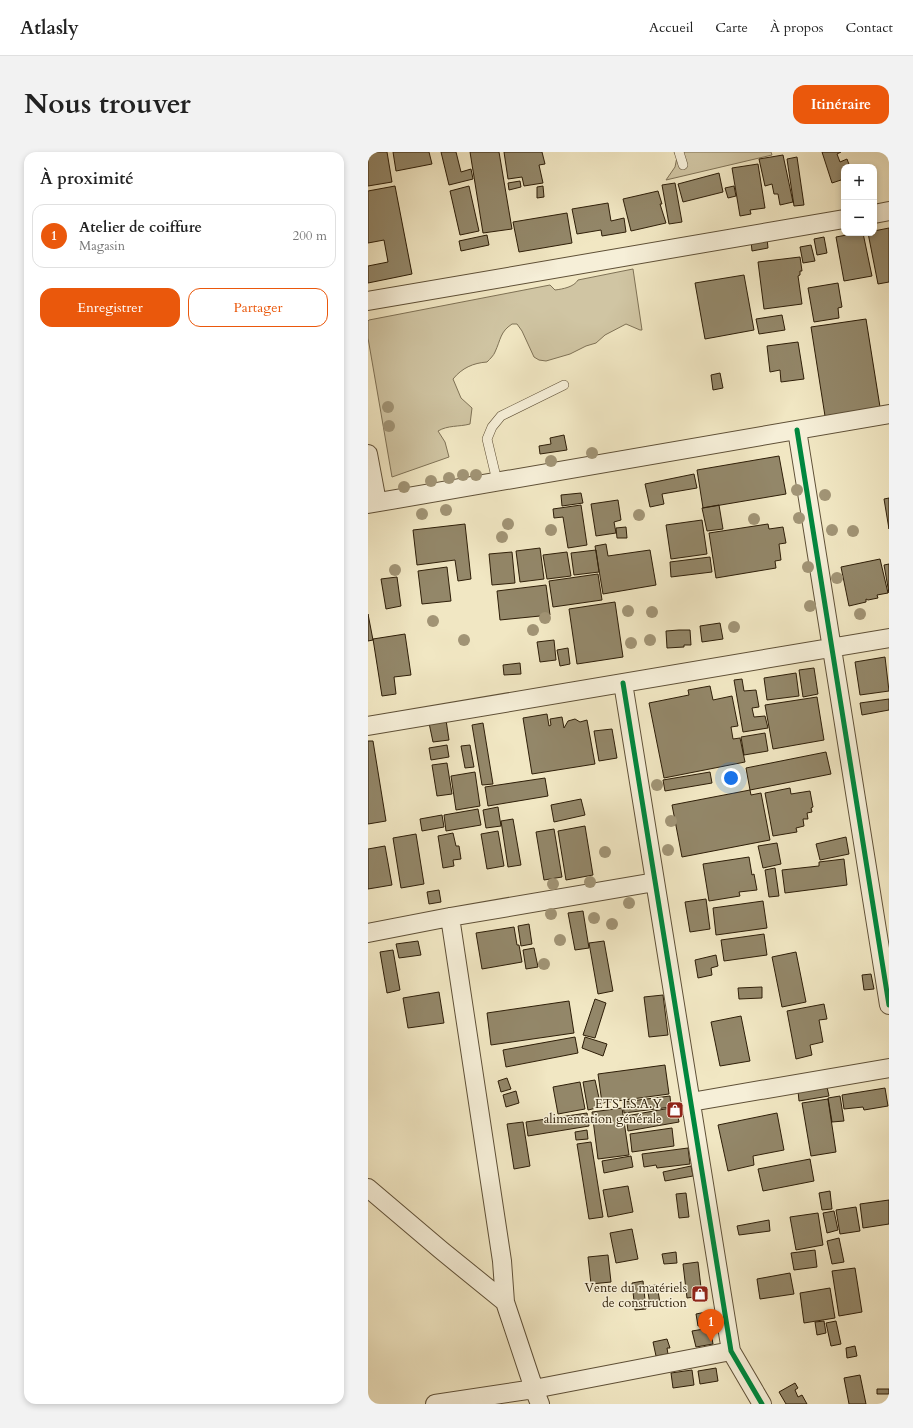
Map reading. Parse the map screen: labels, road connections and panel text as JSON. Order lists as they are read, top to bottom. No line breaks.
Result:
{"places":{"shop":["ETS I.S.A.Y alimentation générale","Vente du matériels de construction"]},"page":{"header":"Atlasly","nav":["Accueil","Carte","À propos","Contact"],"title":"Nous trouver","buttons":["Itinéraire",["Enregistrer","Partager"]],"heading":"À proximité","map_buttons":["+","−"],"list":[{"mark":"1","name":"Atelier de coiffure","note":"Magasin","value":"200 m"}],"pins":"1"}}
